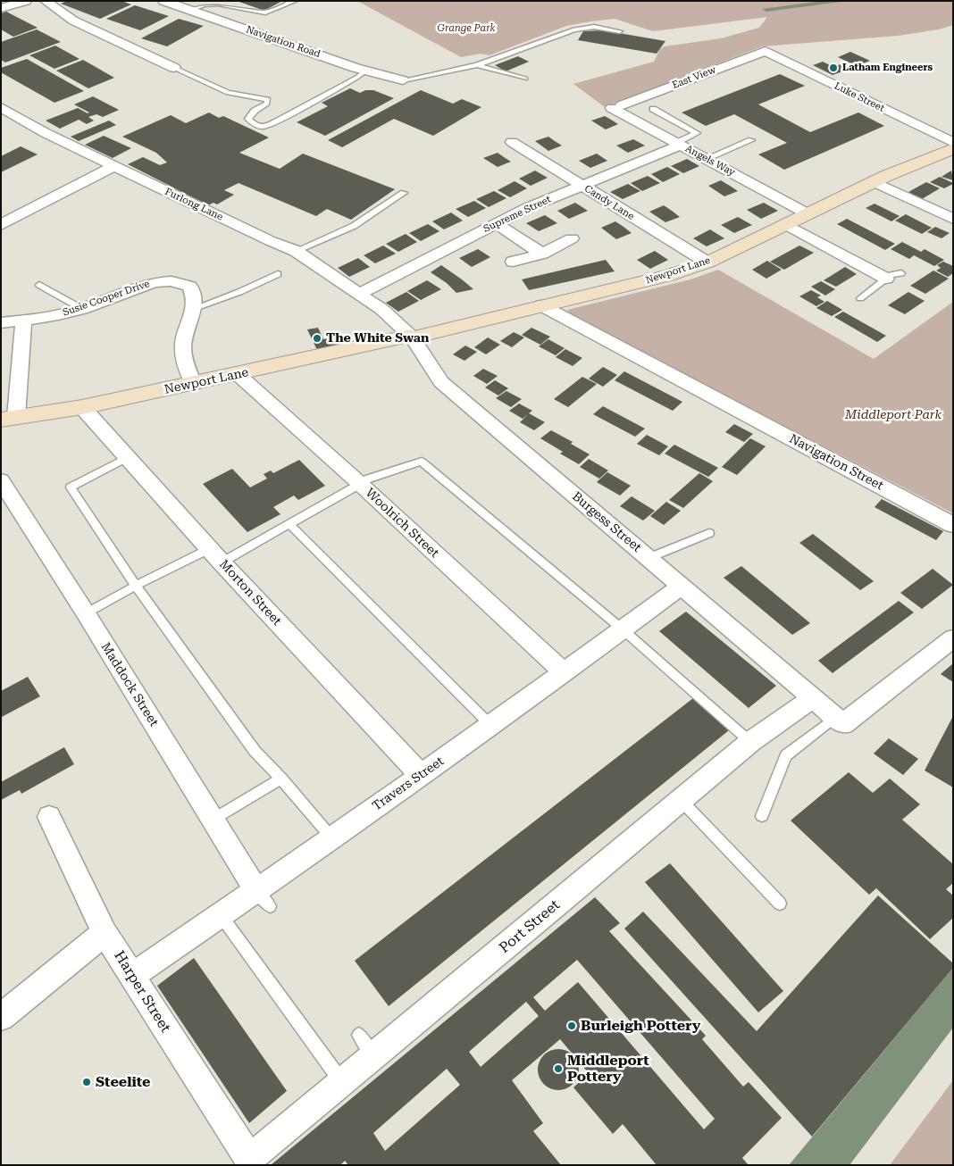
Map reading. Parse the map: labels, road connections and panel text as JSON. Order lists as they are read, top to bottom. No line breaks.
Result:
{"streets":{"street":["Navigation Road","East View","Luke Street","Angels Way","Candy Lane","Furlong Lane","Supreme Street","Newport Lane","Susie Cooper Drive","Navigation Street","Burgess Street","Woolrich Street","Morton Street","Maddock Street","Travers Street","Port Street","Harper Street"]},"crossings":[["East View","Luke Street"],["East View","Angels Way"],["Luke Street","Newport Lane"],["Angels Way","Supreme Street"],["Angels Way","Newport Lane"],["Candy Lane","Supreme Street"],["Candy Lane","Newport Lane"],["Furlong Lane","Supreme Street"],["Furlong Lane","Burgess Street"],["Newport Lane","Navigation Street"],["Newport Lane","Burgess Street"],["Newport Lane","Woolrich Street"],["Newport Lane","Morton Street"],["Burgess Street","Travers Street"],["Burgess Street","Port Street"],["Woolrich Street","Travers Street"],["Morton Street","Travers Street"],["Maddock Street","Travers Street"],["Travers Street","Harper Street"],["Port Street","Harper Street"]],"parks":["Grange Park","Middleport Park"],"places":["Latham Engineers","The White Swan","Burleigh Pottery","Middleport Pottery","Steelite"]}
